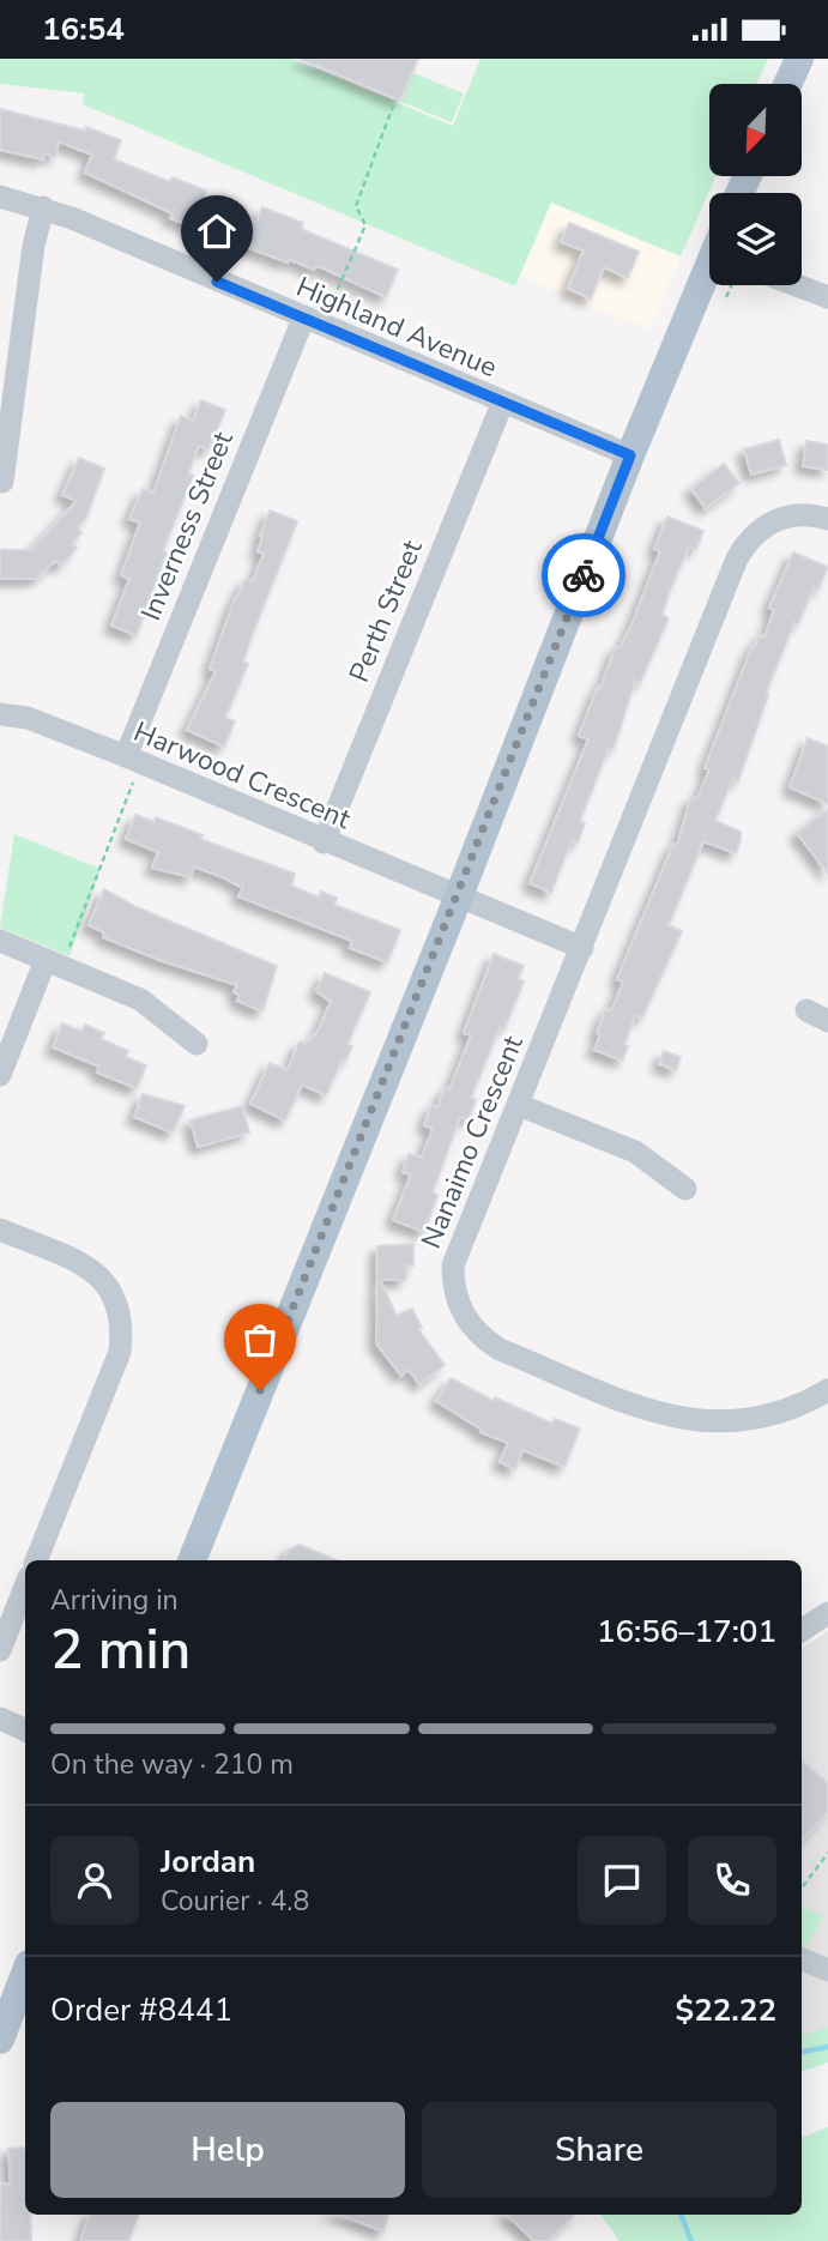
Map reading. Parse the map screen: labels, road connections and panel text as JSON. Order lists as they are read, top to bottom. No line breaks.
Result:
{"streets":{"street":["Highland Avenue","Inverness Street","Perth Street","Harwood Crescent","Nanaimo Crescent"]},"crossings":[["Highland Avenue","Inverness Street"],["Highland Avenue","Perth Street"],["Inverness Street","Harwood Crescent"],["Perth Street","Harwood Crescent"]],"north":"bottom left","page":{"status":"16:54","heading":["2 min","Arriving in","16:56–17:01"],"panel":["Jordan","Courier · 4.8","Order #8441","$22.22"],"bar":"On the way · 210 m","buttons":["Help","Share"]}}
